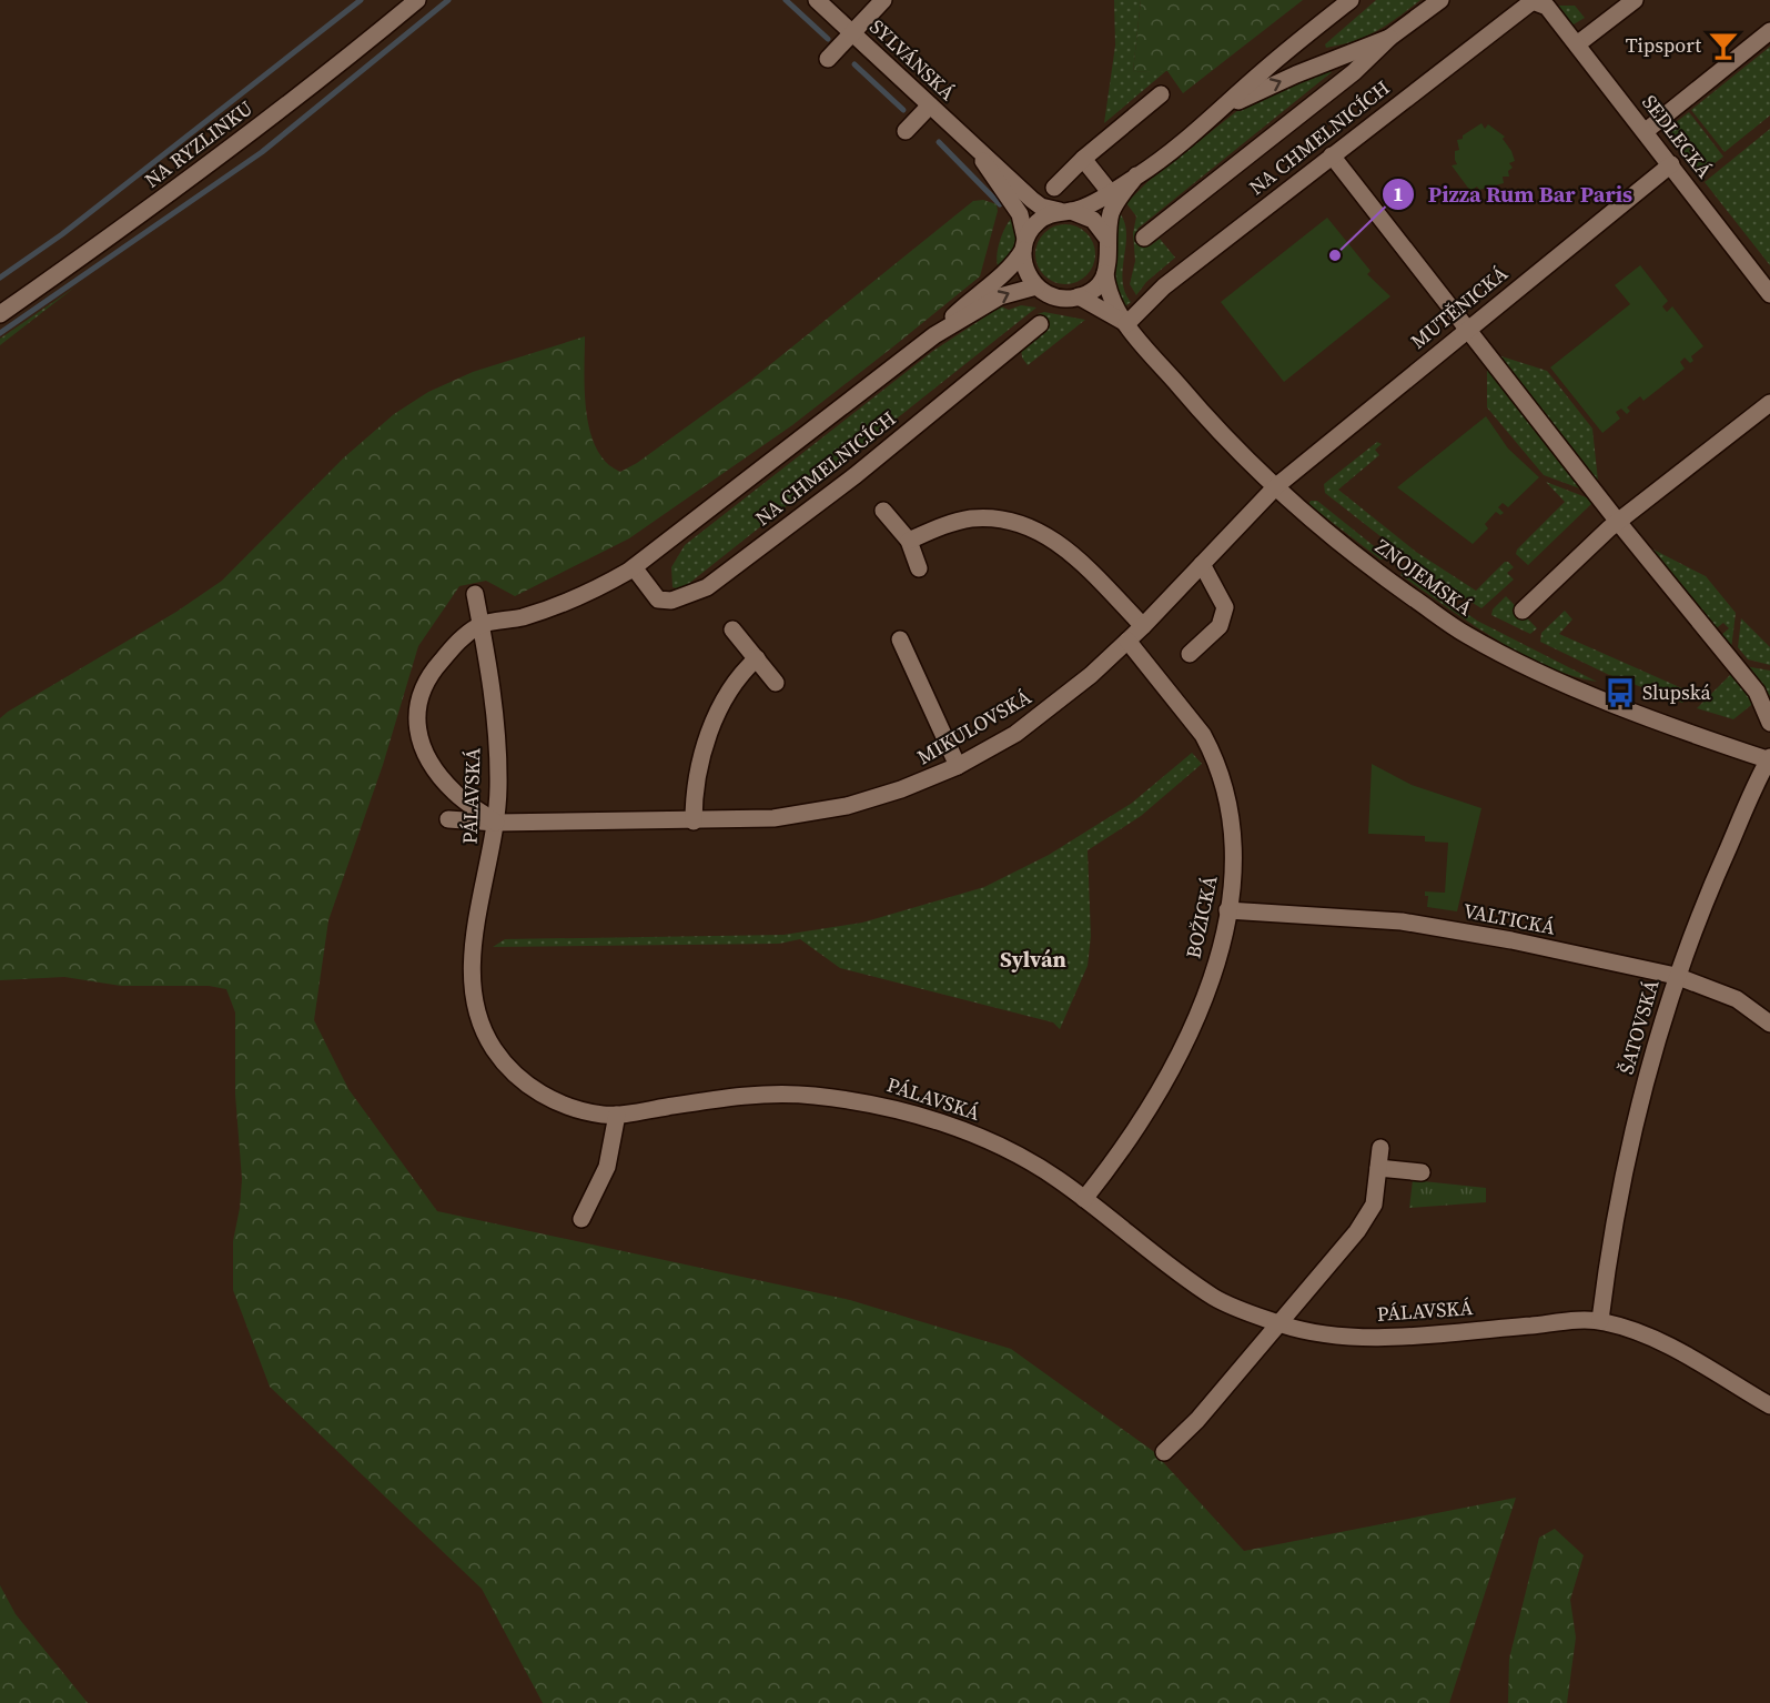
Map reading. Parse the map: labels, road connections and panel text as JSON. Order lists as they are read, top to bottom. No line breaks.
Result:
{"streets":{"street":["SYLVÁNSKÁ","SEDLECKÁ","NA CHMELNICÍCH","NA RYZLINKU","MUTĚNICKÁ","ZNOJEMSKÁ","MIKULOVSKÁ","PÁLAVSKÁ","BOŽICKÁ","VALTICKÁ","ŠATOVSKÁ"]},"crossings":[["SYLVÁNSKÁ","NA CHMELNICÍCH"],["SYLVÁNSKÁ","ZNOJEMSKÁ"],["SEDLECKÁ","NA CHMELNICÍCH"],["SEDLECKÁ","MUTĚNICKÁ"],["NA CHMELNICÍCH","ZNOJEMSKÁ"],["NA CHMELNICÍCH","PÁLAVSKÁ"],["MUTĚNICKÁ","ZNOJEMSKÁ"],["MUTĚNICKÁ","MIKULOVSKÁ"],["ZNOJEMSKÁ","MIKULOVSKÁ"],["ZNOJEMSKÁ","ŠATOVSKÁ"],["MIKULOVSKÁ","PÁLAVSKÁ"],["MIKULOVSKÁ","BOŽICKÁ"],["PÁLAVSKÁ","BOŽICKÁ"],["PÁLAVSKÁ","ŠATOVSKÁ"],["BOŽICKÁ","VALTICKÁ"],["VALTICKÁ","ŠATOVSKÁ"]],"districts":["Sylván"],"places":{"bar":["Tipsport"],"other":["Pizza Rum Bar Paris"],"bus stop":["Slupská"]}}
